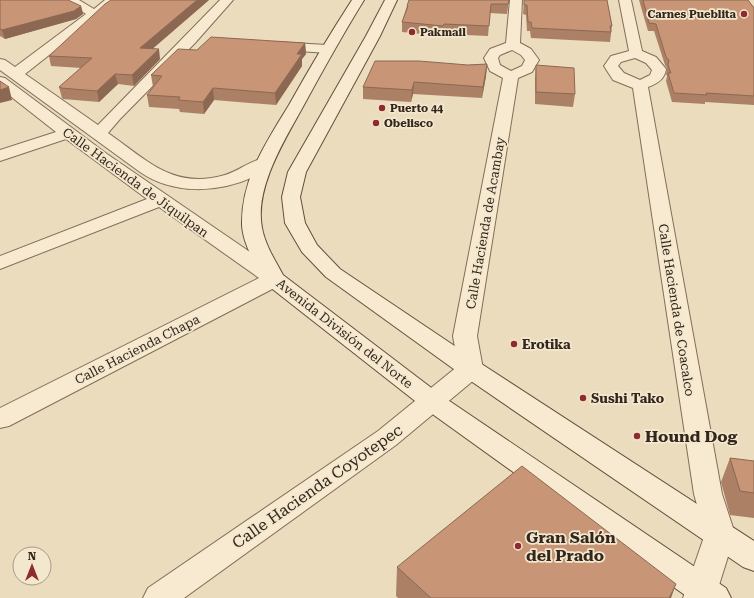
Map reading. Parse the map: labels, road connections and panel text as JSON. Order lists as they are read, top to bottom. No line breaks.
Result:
{"streets":{"street":["Calle Hacienda de Jiquilpan","Calle Hacienda de Acambay","Calle Hacienda de Coacalco","Avenida División del Norte","Calle Hacienda Chapa","Calle Hacienda Coyotepec"]},"crossings":[["Calle Hacienda de Jiquilpan","Avenida División del Norte"],["Calle Hacienda de Jiquilpan","Calle Hacienda Chapa"],["Calle Hacienda de Acambay","Avenida División del Norte"],["Calle Hacienda de Acambay","Calle Hacienda Coyotepec"],["Calle Hacienda de Coacalco","Avenida División del Norte"],["Avenida División del Norte","Calle Hacienda Chapa"],["Avenida División del Norte","Calle Hacienda Coyotepec"]],"places":["Carnes Pueblita","Pakmail","Puerto 44","Obelisco","Erotika","Sushi Tako","Hound Dog","Gran Salón del Prado"],"north":"top"}
